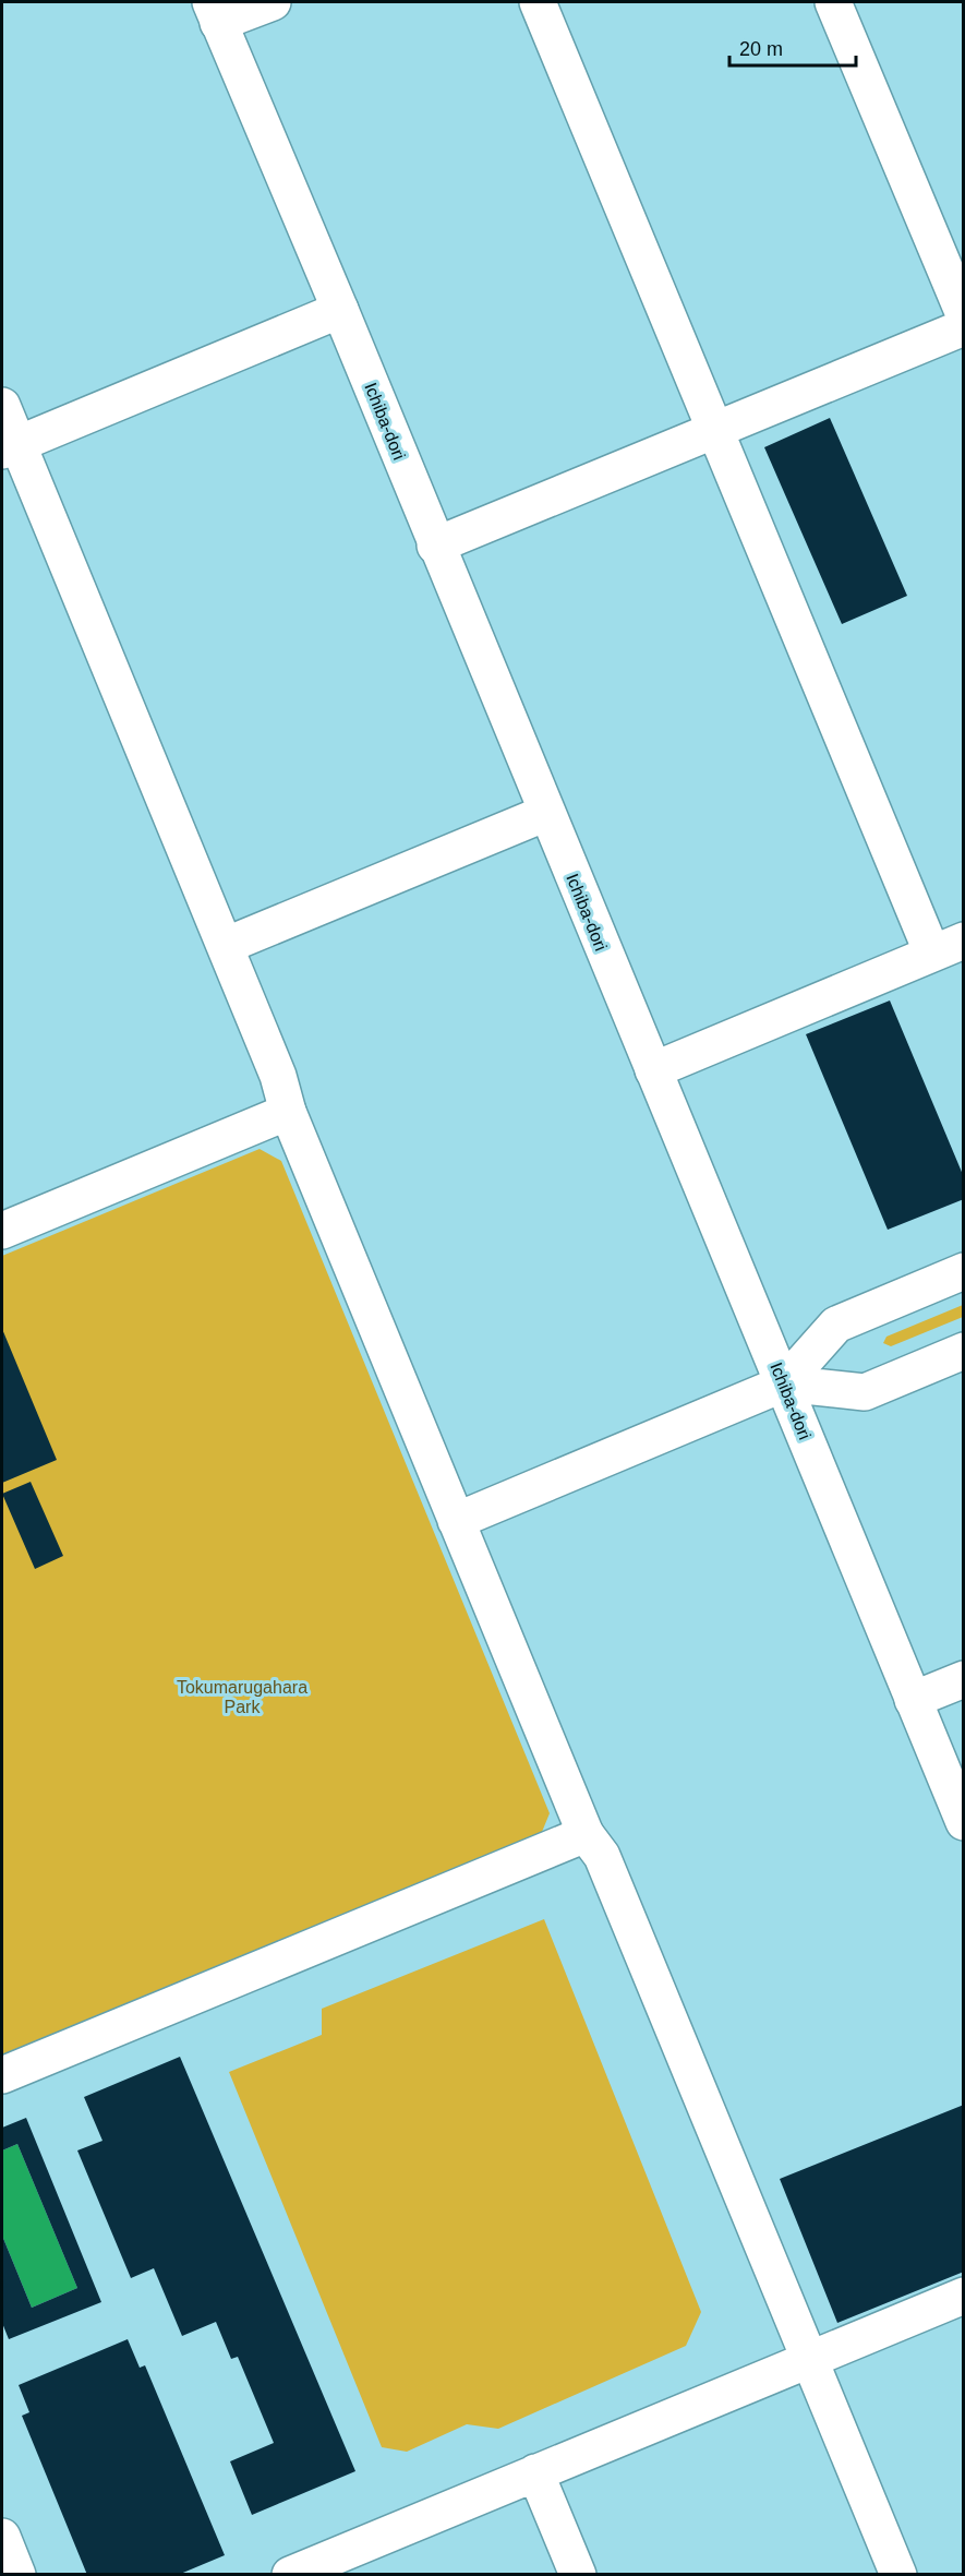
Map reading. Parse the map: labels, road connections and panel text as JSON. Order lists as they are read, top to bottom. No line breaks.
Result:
{"streets":{"street":["Ichiba-dori"]},"parks":["Tokumarugahara Park"],"scale_bar":"20 m"}
